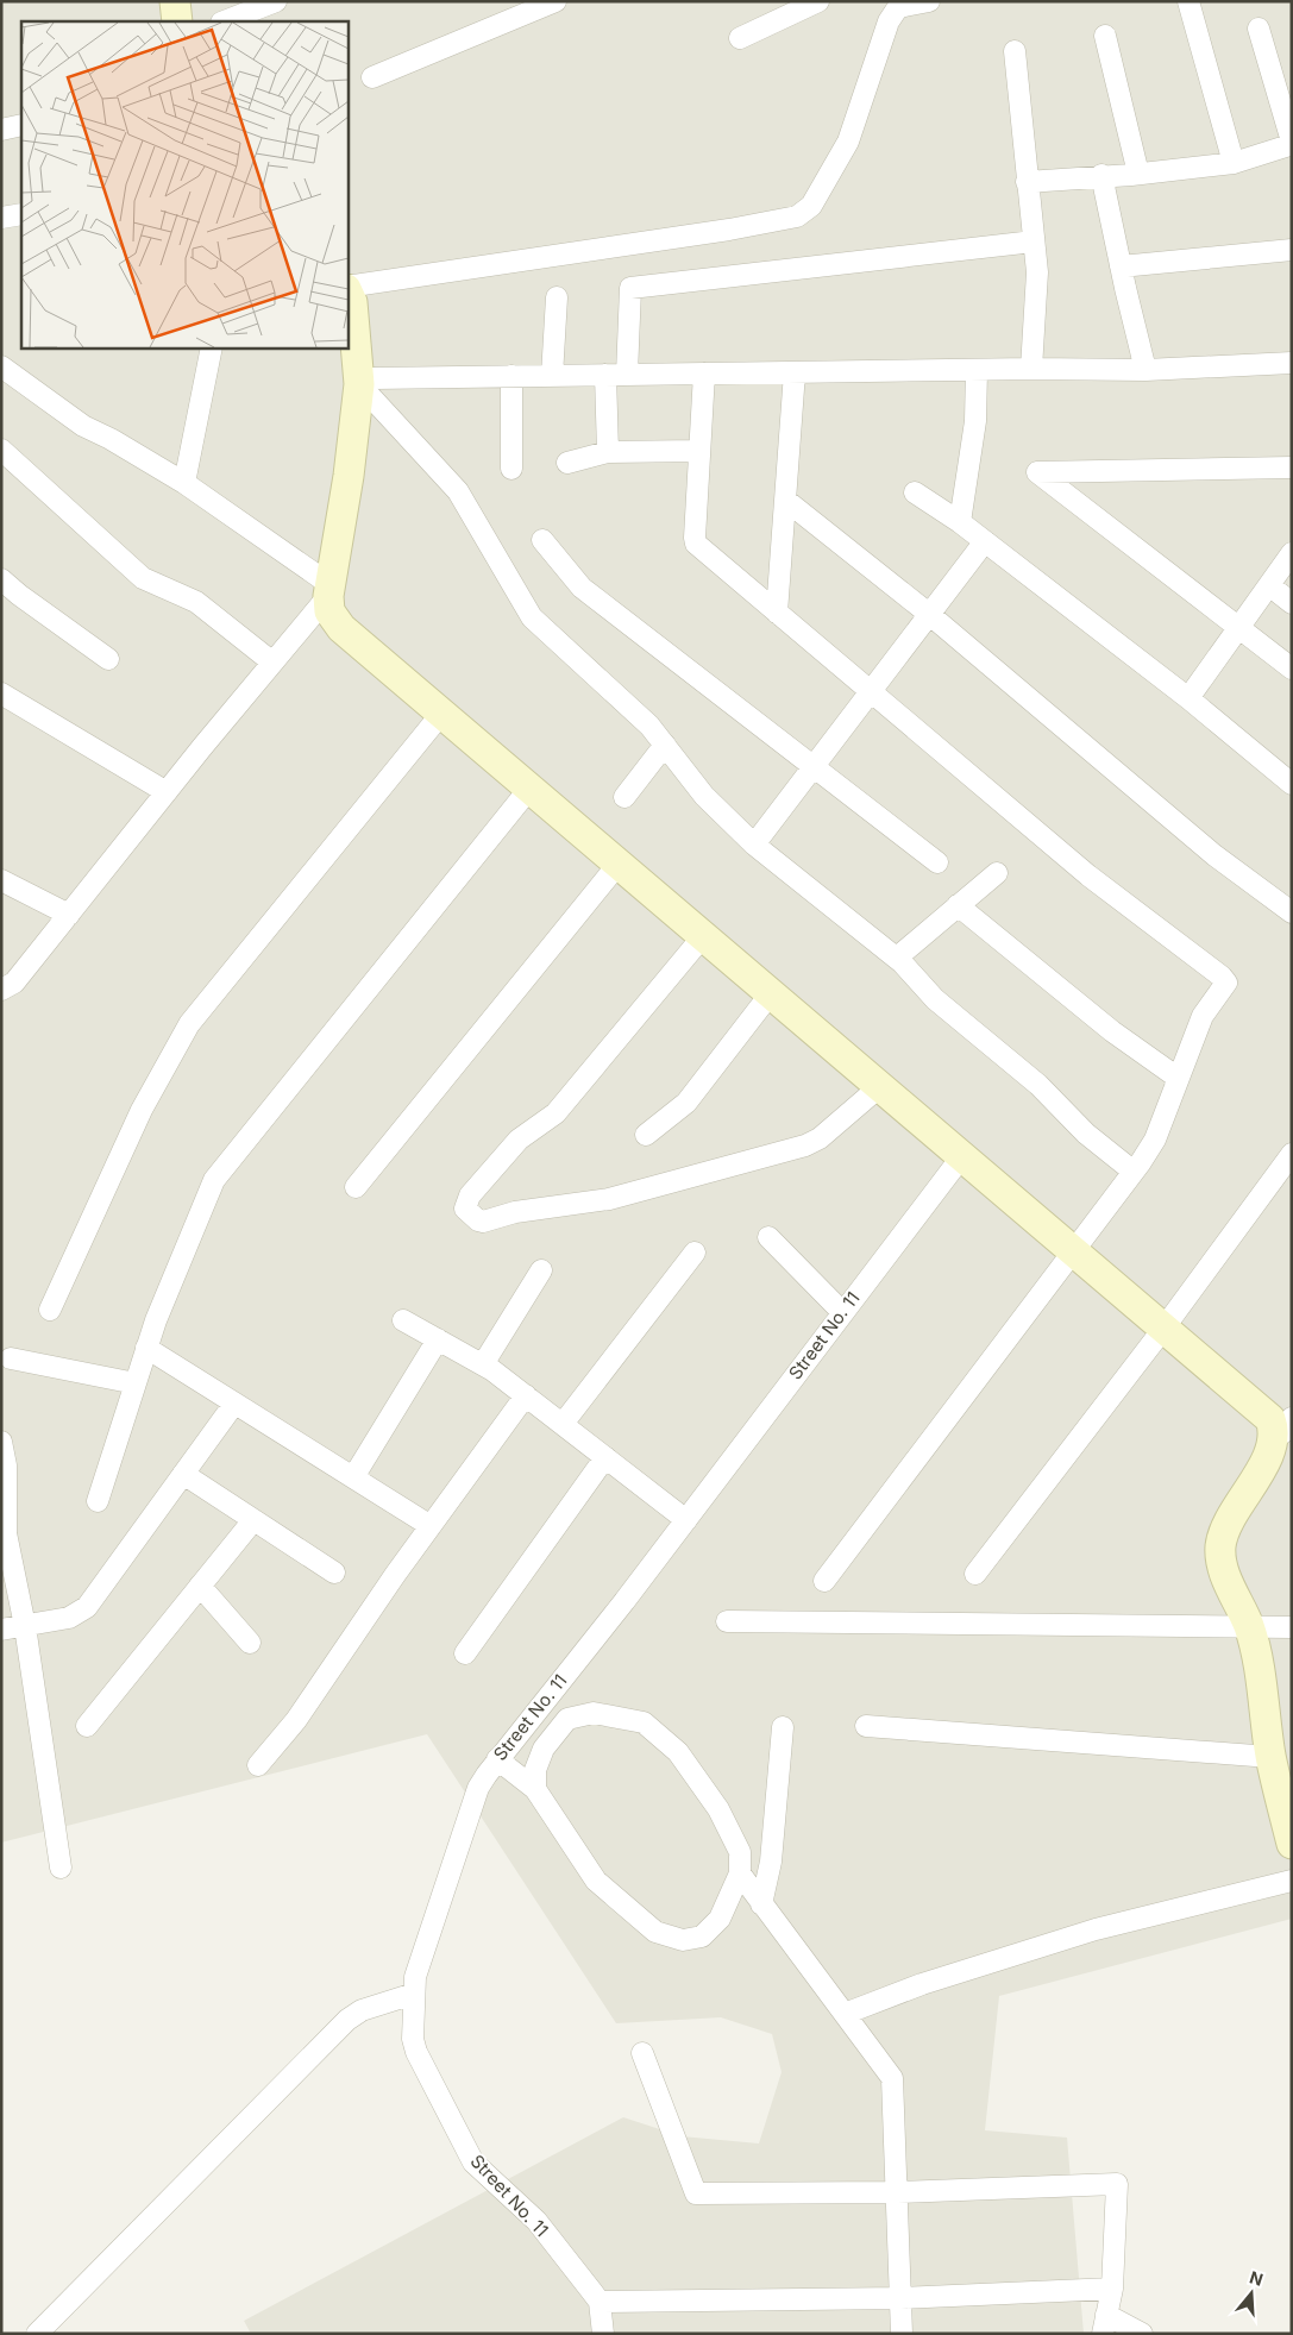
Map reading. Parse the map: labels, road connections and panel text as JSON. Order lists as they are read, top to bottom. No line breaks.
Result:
{"streets":{"street":["Street No. 11"]},"north":"top"}
